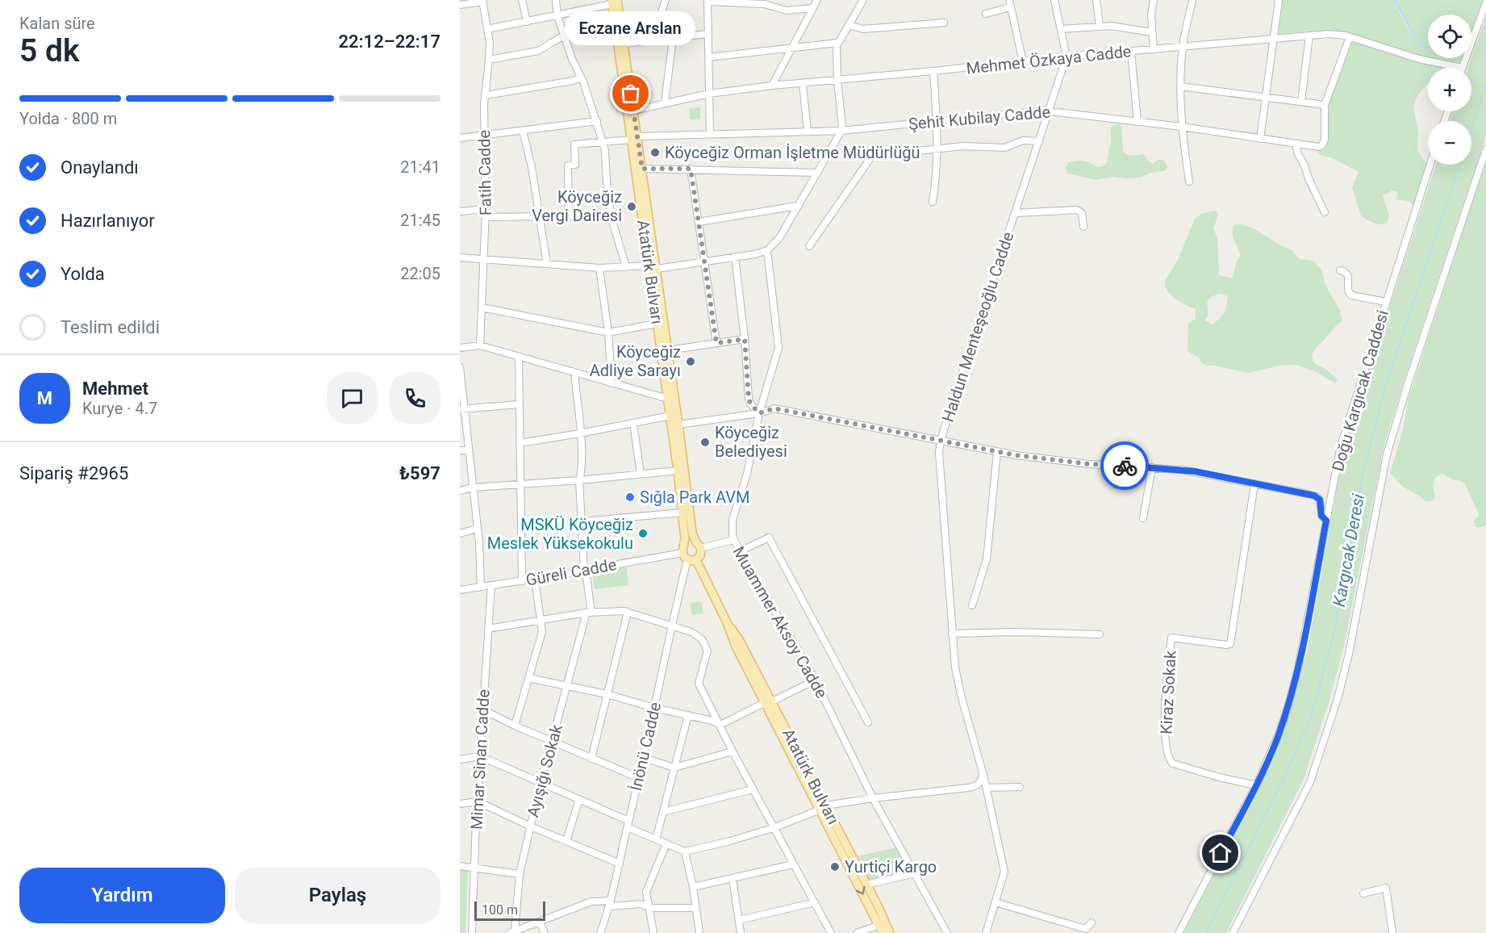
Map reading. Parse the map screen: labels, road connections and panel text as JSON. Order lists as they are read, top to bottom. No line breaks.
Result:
{"streets":{"main road":["Atatürk Bulvarı"],"street":["Mehmet Özkaya Cadde","Şehit Kubilay Cadde","Fatih Cadde","Haldun Menteşeoğlu Cadde","Doğu Kargıcak Caddesi","Güreli Cadde","Muammer Aksoy Cadde","Kiraz Sokak","İnönü Cadde","Mimar Sinan Cadde","Ayışığı Sokak"]},"crossings":[["Mehmet Özkaya Cadde","Atatürk Bulvarı"],["Mehmet Özkaya Cadde","Haldun Menteşeoğlu Cadde"],["Şehit Kubilay Cadde","Atatürk Bulvarı"],["Şehit Kubilay Cadde","Haldun Menteşeoğlu Cadde"],["Atatürk Bulvarı","Güreli Cadde"],["Atatürk Bulvarı","İnönü Cadde"],["Doğu Kargıcak Caddesi","Kiraz Sokak"],["Güreli Cadde","İnönü Cadde"],["Güreli Cadde","Mimar Sinan Cadde"],["Güreli Cadde","Ayışığı Sokak"]],"water":["Kargıcak Deresi"],"places":["Eczane Arslan","Köyceğiz Orman İşletme Müdürlüğü","Köyceğiz Vergi Dairesi","Köyceğiz Adliye Sarayı","Köyceğiz Belediyesi","Sığla Park AVM","MSKÜ Köyceğiz Meslek Yüksekokulu","Yurtiçi Kargo"],"scale_bar":"100 m","page":{"heading":["5 dk","Kalan süre","22:12–22:17"],"panel":["Mehmet","Kurye · 4.7","Sipariş #2965","₺597"],"bubble":"Eczane Arslan","map_buttons":["+","−"],"bar":"Yolda · 800 m","list":[["Onaylandı","21:41"],["Hazırlanıyor","21:45"],["Yolda","22:05"],"Teslim edildi"],"round":"M","buttons":["Yardım","Paylaş"],"scale":"100 m"}}
